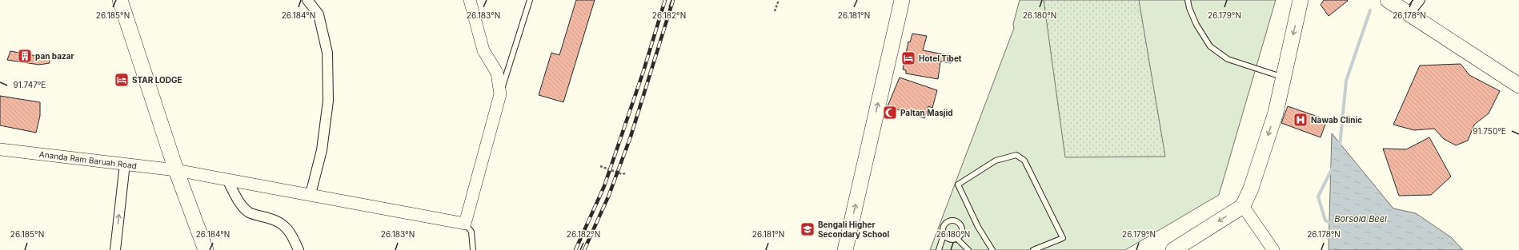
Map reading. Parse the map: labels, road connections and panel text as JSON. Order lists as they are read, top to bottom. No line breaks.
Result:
{"streets":{"street":["Ananda Ram Baruah Road"]},"water":["Borsola Beel"],"places":{"building":["pan bazar"],"hotel":["Hotel Tibet","STAR LODGE"],"mosque":["Paltan Masjid"],"hospital":["Nawab Clinic"],"school or university":["Bengali Higher Secondary School"]},"coordinates":["26.185°N","26.184°N","26.183°N","26.182°N","26.181°N","26.180°N","26.179°N","26.178°N","91.747°E","91.750°E"]}
